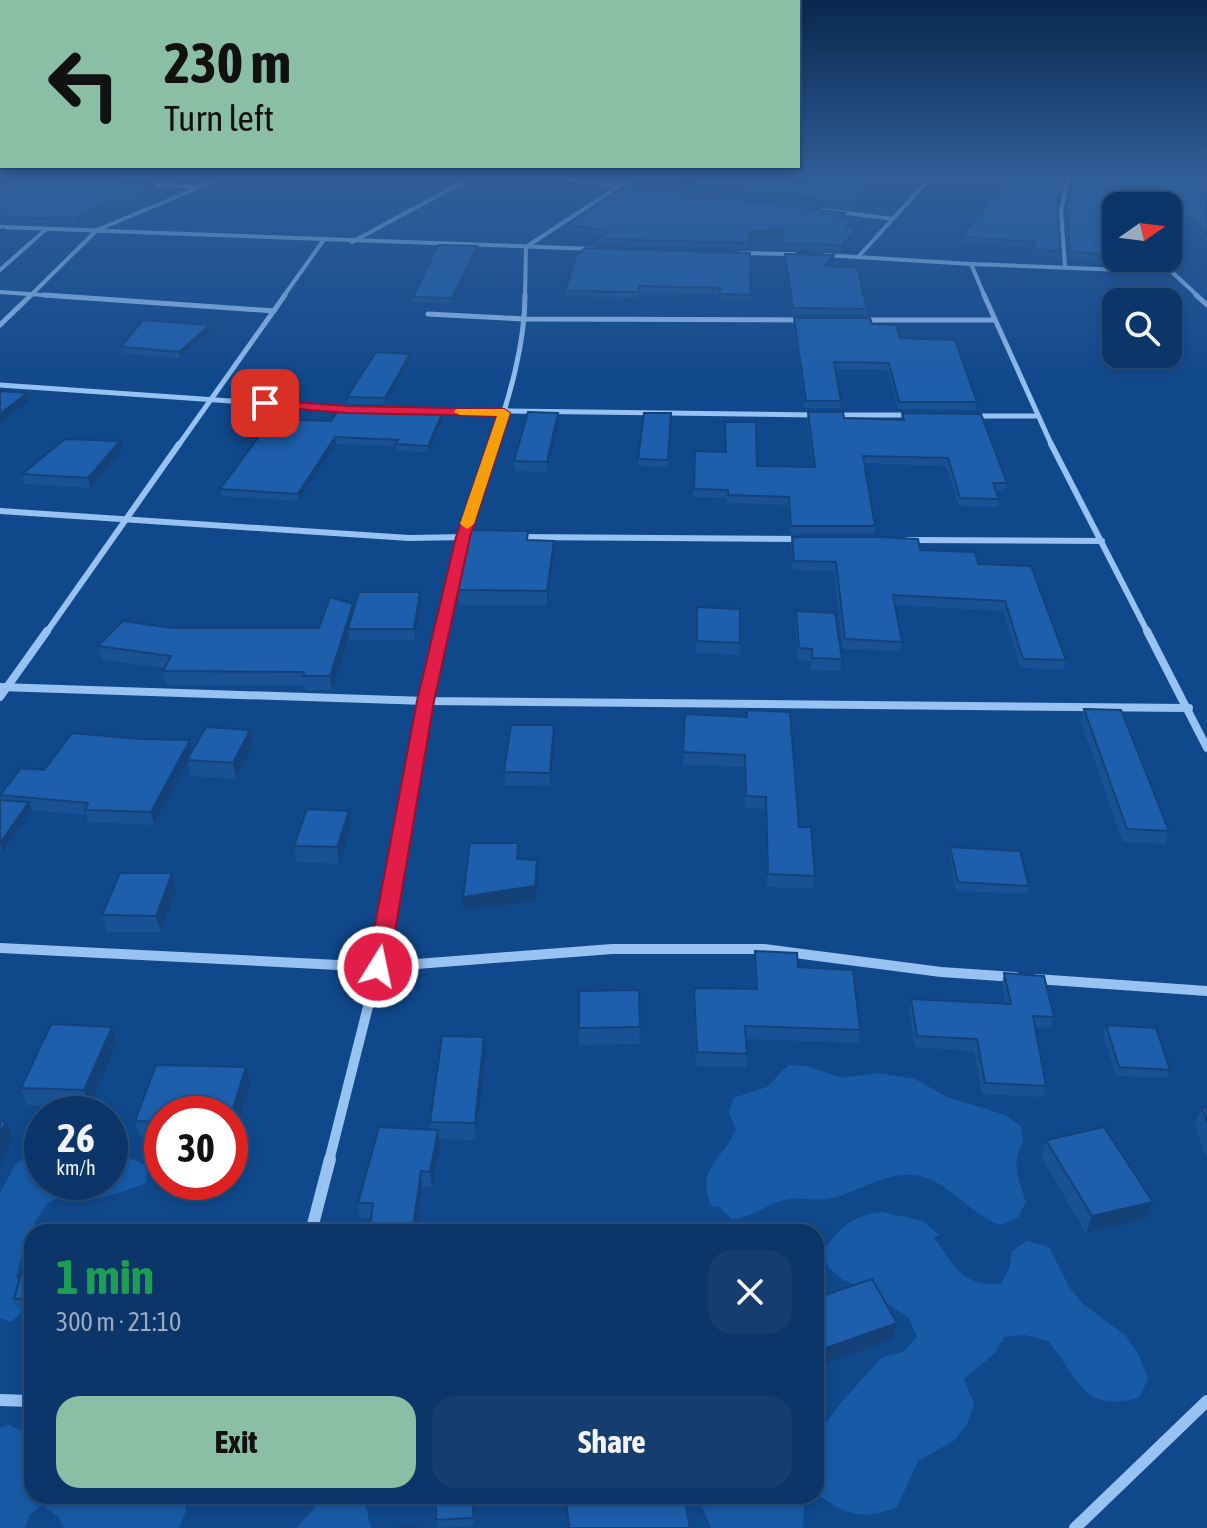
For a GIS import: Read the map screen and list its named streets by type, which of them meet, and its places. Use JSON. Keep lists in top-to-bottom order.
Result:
{
  "north": "right",
  "page": {
    "turn": ["230 m", "Turn left"],
    "speed": "26 km/h",
    "limit": "30",
    "heading": ["1 min", "300 m · 21:10"],
    "buttons": ["Exit", "Share"]
  }
}
